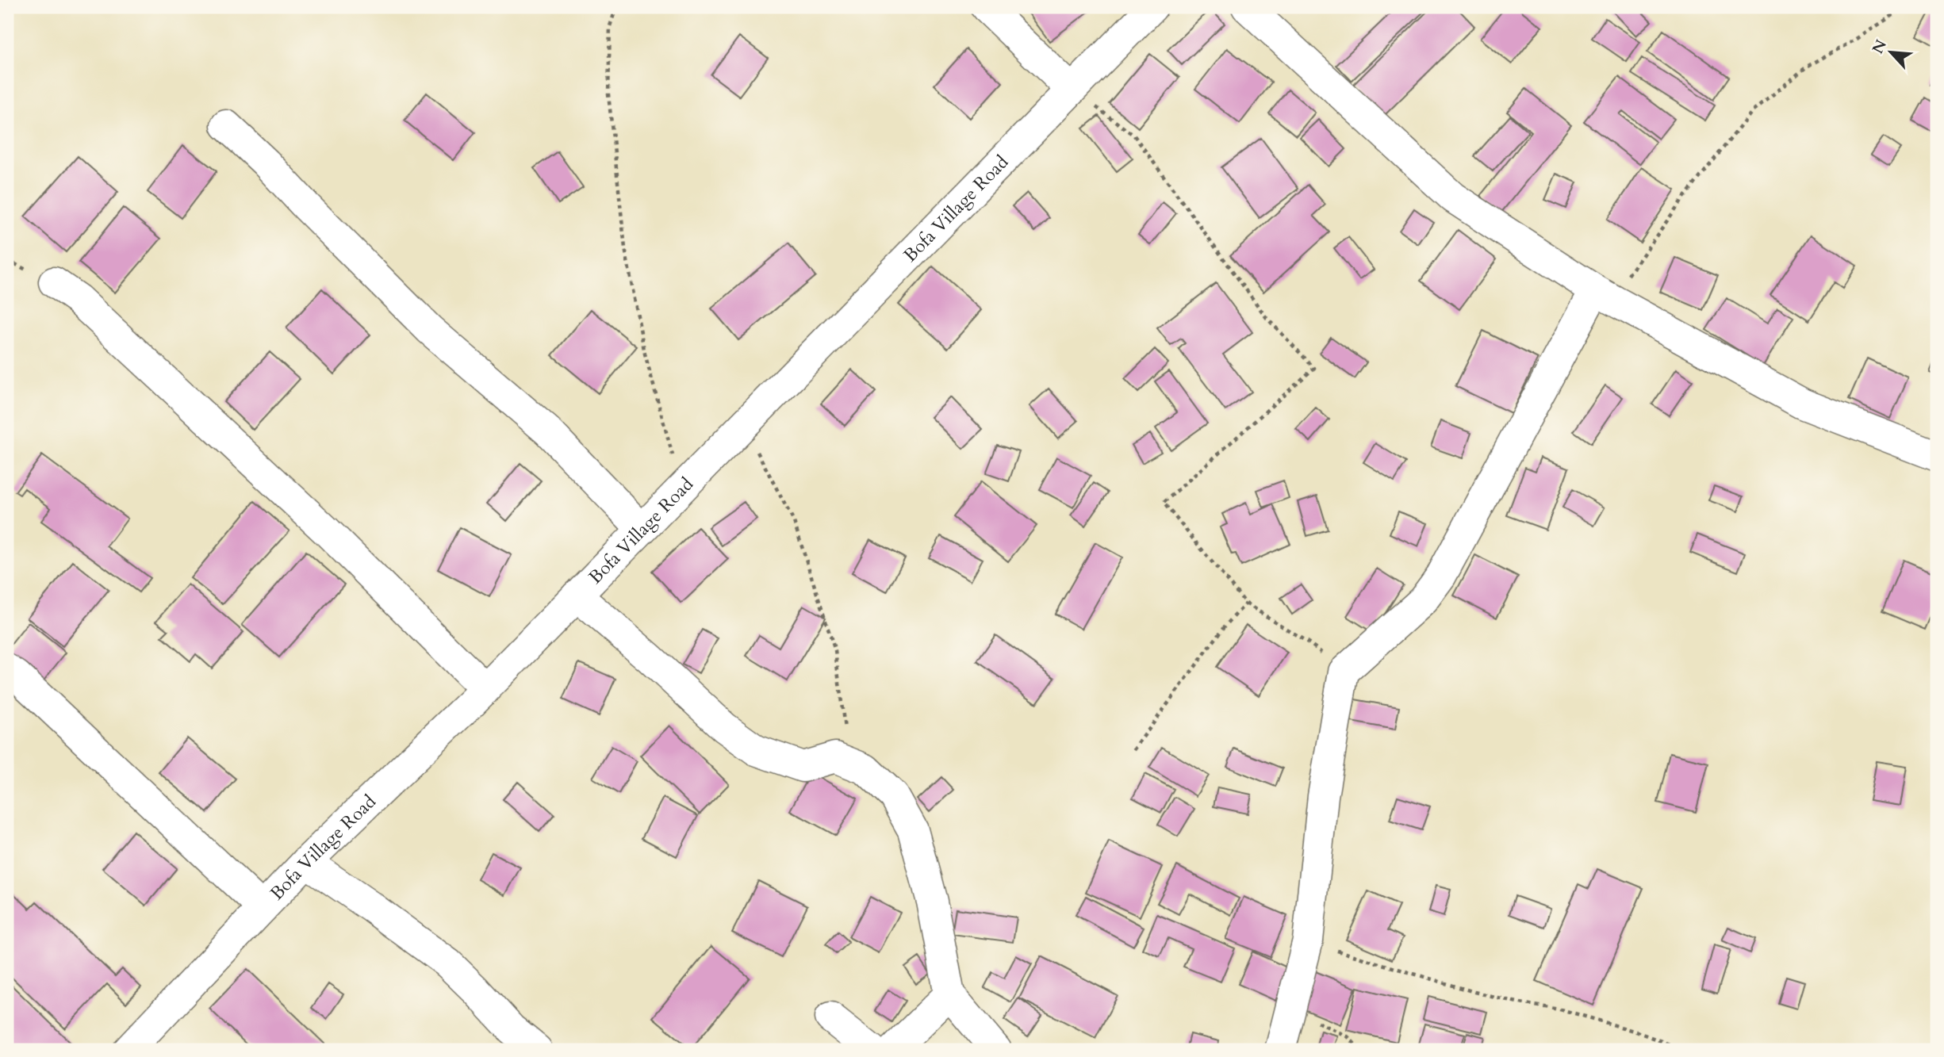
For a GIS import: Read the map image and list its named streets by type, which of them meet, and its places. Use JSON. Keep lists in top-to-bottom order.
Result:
{
  "streets": {
    "street": ["Bofa Village Road"]
  },
  "north": "top left"
}
